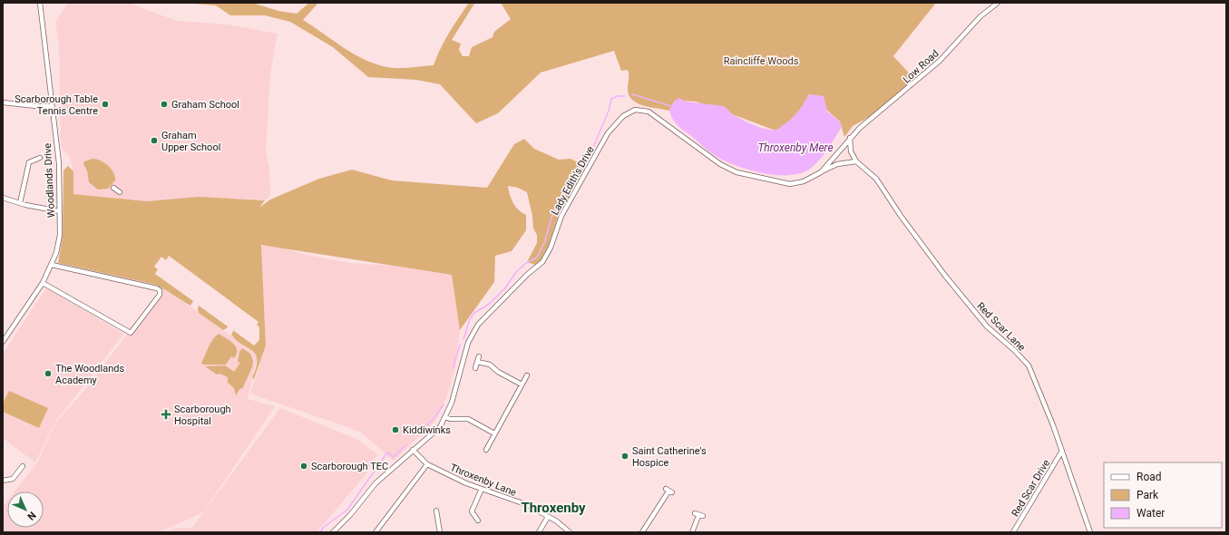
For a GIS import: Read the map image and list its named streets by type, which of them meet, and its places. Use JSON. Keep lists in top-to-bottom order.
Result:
{
  "streets": {
    "street": [
      "Low Road",
      "Woodlands Drive",
      "Lady Edith's Drive",
      "Red Scar Lane",
      "Throxenby Lane",
      "Red Scar Drive"
    ]
  },
  "crossings": [
    ["Low Road", "Lady Edith's Drive"],
    ["Low Road", "Red Scar Lane"],
    ["Lady Edith's Drive", "Red Scar Lane"],
    ["Lady Edith's Drive", "Throxenby Lane"],
    ["Red Scar Lane", "Red Scar Drive"]
  ],
  "districts": ["Throxenby"],
  "water": ["Throxenby Mere"],
  "parks": ["Raincliffe Woods"],
  "places": {
    "other": [
      "Scarborough Table Tennis Centre",
      "Graham School",
      "Graham Upper School",
      "The Woodlands Academy",
      "Kiddiwinks",
      "Saint Catherine's Hospice",
      "Scarborough TEC"
    ],
    "health": ["Scarborough Hospital"]
  },
  "legend": ["Road", "Park", "Water"],
  "north": "bottom right"
}
